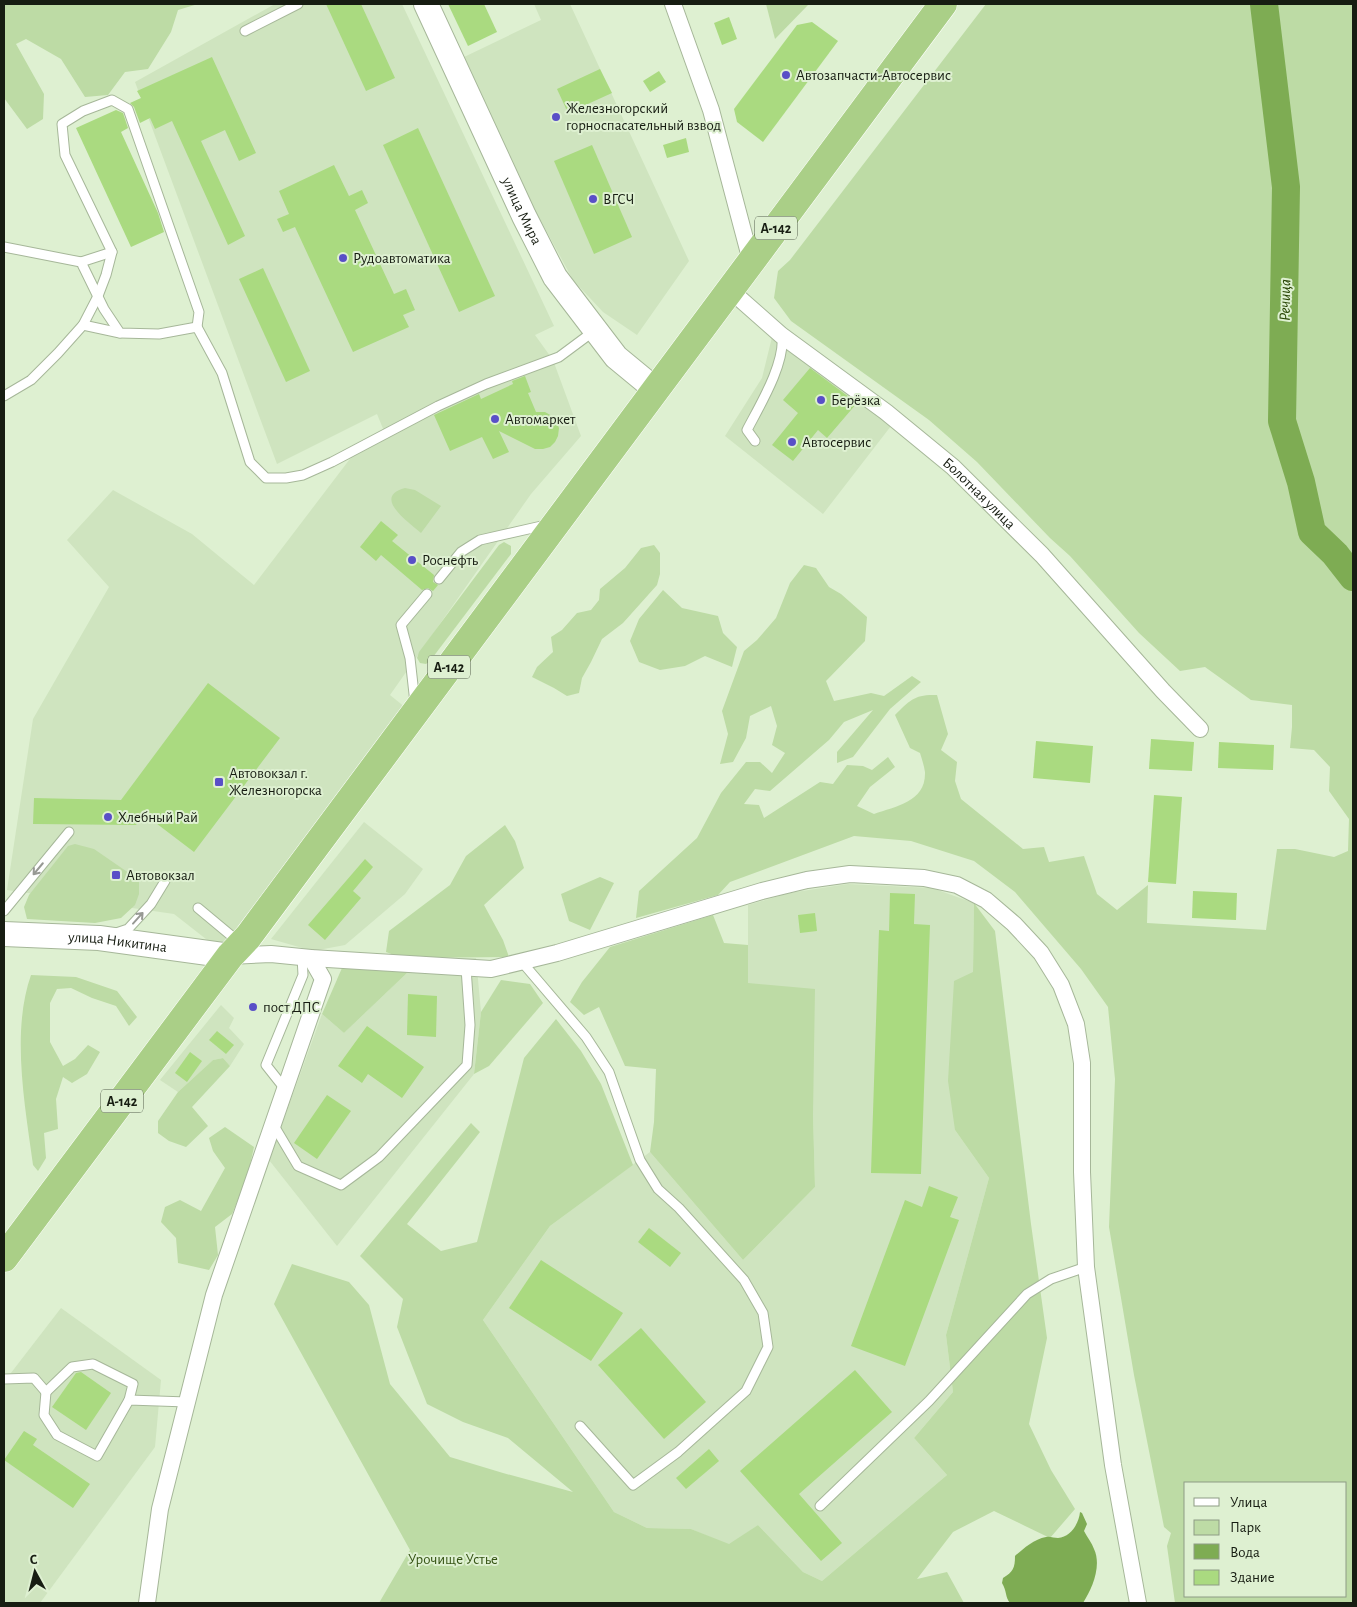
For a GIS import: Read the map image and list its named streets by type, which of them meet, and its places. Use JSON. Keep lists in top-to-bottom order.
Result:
{
  "streets": {
    "highway": ["А-142"],
    "main road": ["улица Мира", "улица Никитина"],
    "street": ["Болотная улица"]
  },
  "crossings": [
    ["улица Мира", "А-142"],
    ["А-142", "Болотная улица"],
    ["А-142", "улица Никитина"]
  ],
  "water": ["Речица"],
  "parks": ["Урочище Устье"],
  "places": {
    "other": [
      "Автозапчасти-Автосервис",
      "Железногорский горноспасательный взвод",
      "ВГСЧ",
      "Рудоавтоматика",
      "Берёзка",
      "Автомаркет",
      "Автосервис",
      "Роснефть",
      "Хлебный Рай",
      "пост ДПС"
    ],
    "transit": ["Автовокзал г. Железногорска", "Автовокзал"]
  },
  "legend": [
    "Улица",
    "Парк",
    "Вода",
    "Здание"
  ],
  "north": "top"
}
